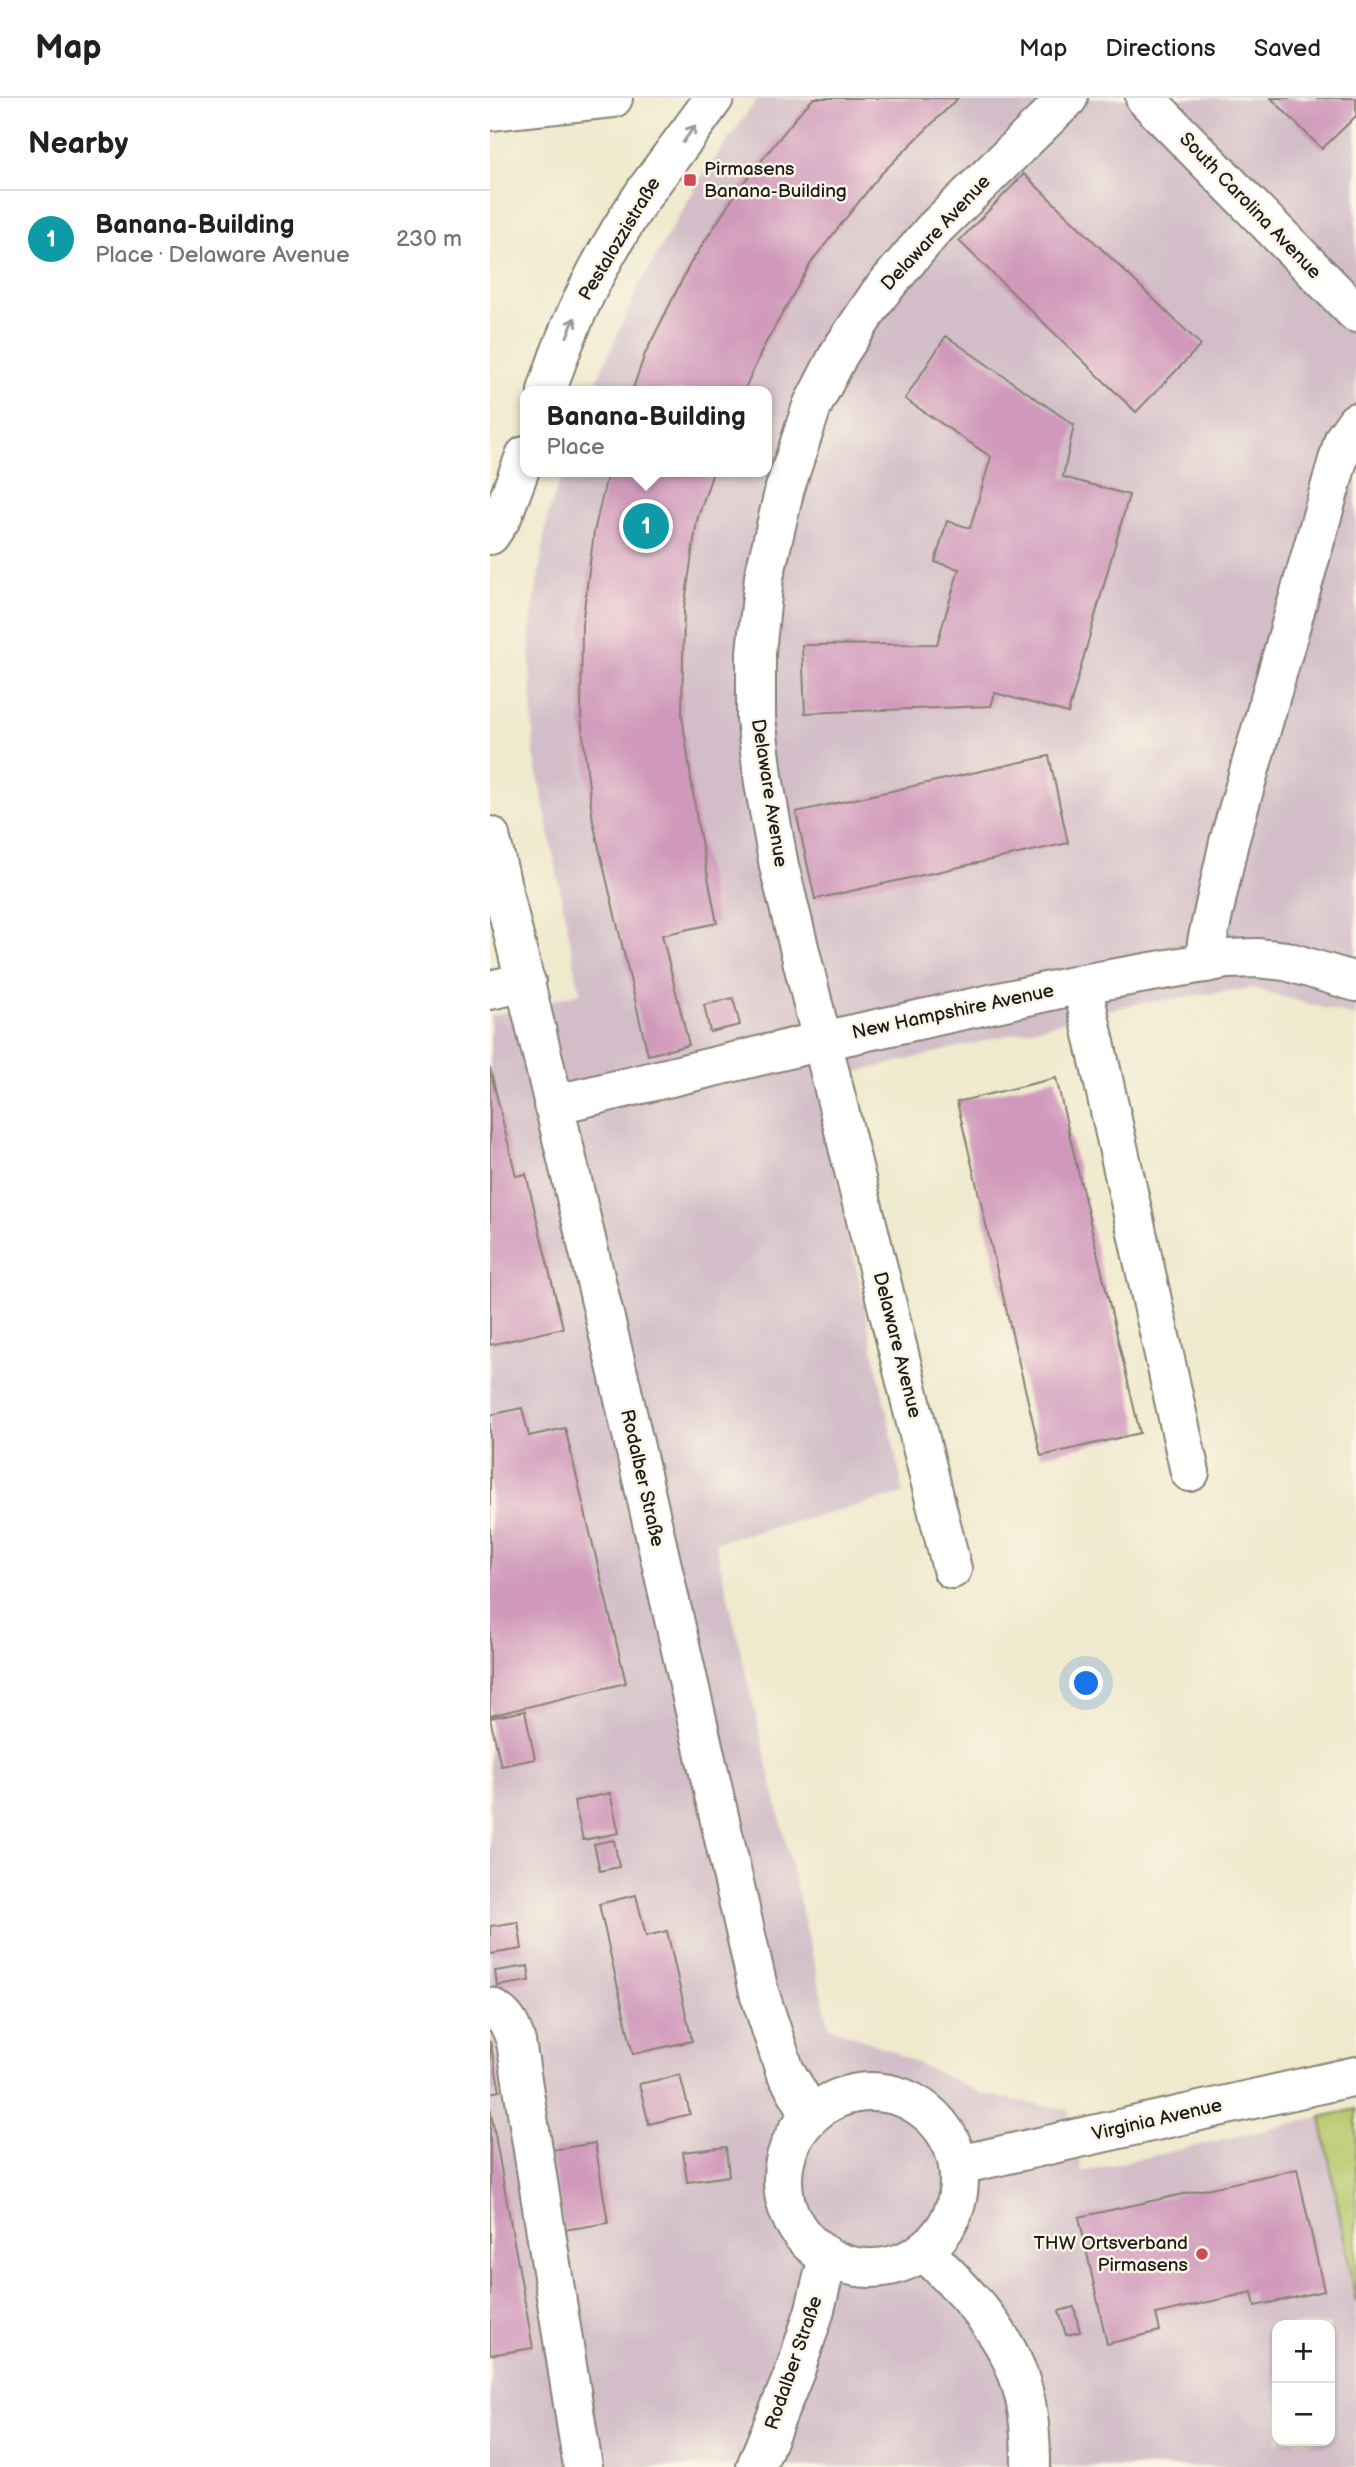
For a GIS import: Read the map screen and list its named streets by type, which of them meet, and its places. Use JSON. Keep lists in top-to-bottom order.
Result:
{
  "streets": {
    "street": [
      "South Carolina Avenue",
      "Delaware Avenue",
      "Pestalozzistraße",
      "New Hampshire Avenue",
      "Rodalber Straße",
      "Virginia Avenue"
    ]
  },
  "crossings": [
    ["Delaware Avenue", "New Hampshire Avenue"],
    ["New Hampshire Avenue", "Rodalber Straße"],
    ["Rodalber Straße", "Virginia Avenue"]
  ],
  "one_way": ["Pestalozzistraße"],
  "places": {
    "transit": ["Pirmasens Banana-Building"],
    "other": ["THW Ortsverband Pirmasens"]
  },
  "page": {
    "header": "Map",
    "nav": ["Map", "Directions", "Saved"],
    "heading": "Nearby",
    "list": [
      {
        "mark": "1",
        "name": "Banana-Building",
        "note": "Place · Delaware Avenue",
        "value": "230 m"
      }
    ],
    "popup": ["Banana-Building", "Place"],
    "pins": "1",
    "map_buttons": ["+", "−"]
  }
}
